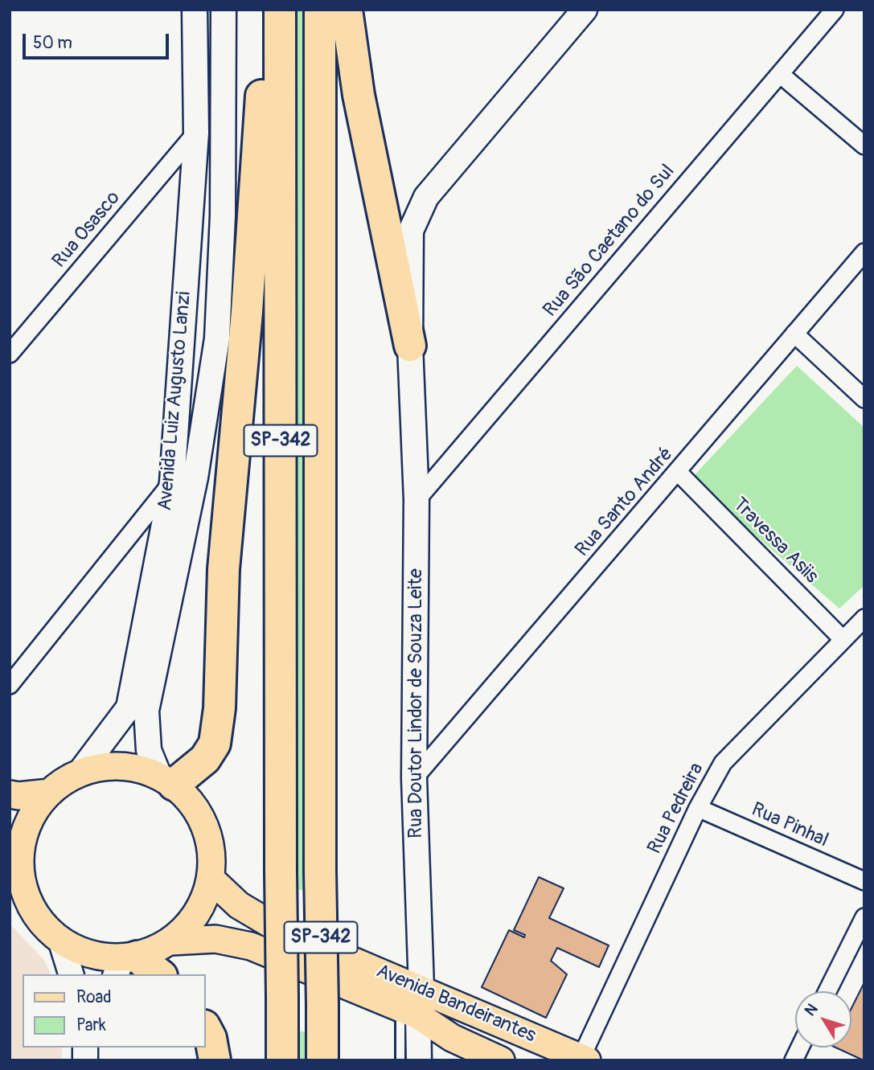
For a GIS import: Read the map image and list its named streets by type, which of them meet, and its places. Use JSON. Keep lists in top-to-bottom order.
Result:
{
  "streets": {
    "highway": ["SP-342"],
    "main road": ["Avenida Bandeirantes"],
    "street": [
      "Rua Osasco",
      "Rua São Caetano do Sul",
      "Avenida Luiz Augusto Lanzi",
      "Rua Santo André",
      "Travessa Asiis",
      "Rua Doutor Lindor de Souza Leite",
      "Rua Pedreira",
      "Rua Pinhal"
    ]
  },
  "crossings": [
    ["Rua Osasco", "Avenida Luiz Augusto Lanzi"],
    ["Rua São Caetano do Sul", "Rua Doutor Lindor de Souza Leite"],
    ["Avenida Luiz Augusto Lanzi", "Avenida Bandeirantes"],
    ["Rua Santo André", "Travessa Asiis"],
    ["Rua Santo André", "Rua Doutor Lindor de Souza Leite"],
    ["Travessa Asiis", "Rua Pedreira"],
    ["Rua Doutor Lindor de Souza Leite", "Avenida Bandeirantes"],
    ["Rua Pedreira", "Rua Pinhal"],
    ["Rua Pedreira", "Avenida Bandeirantes"]
  ],
  "legend": ["Road", "Park"],
  "scale_bar": "50 m",
  "north": "top left"
}
